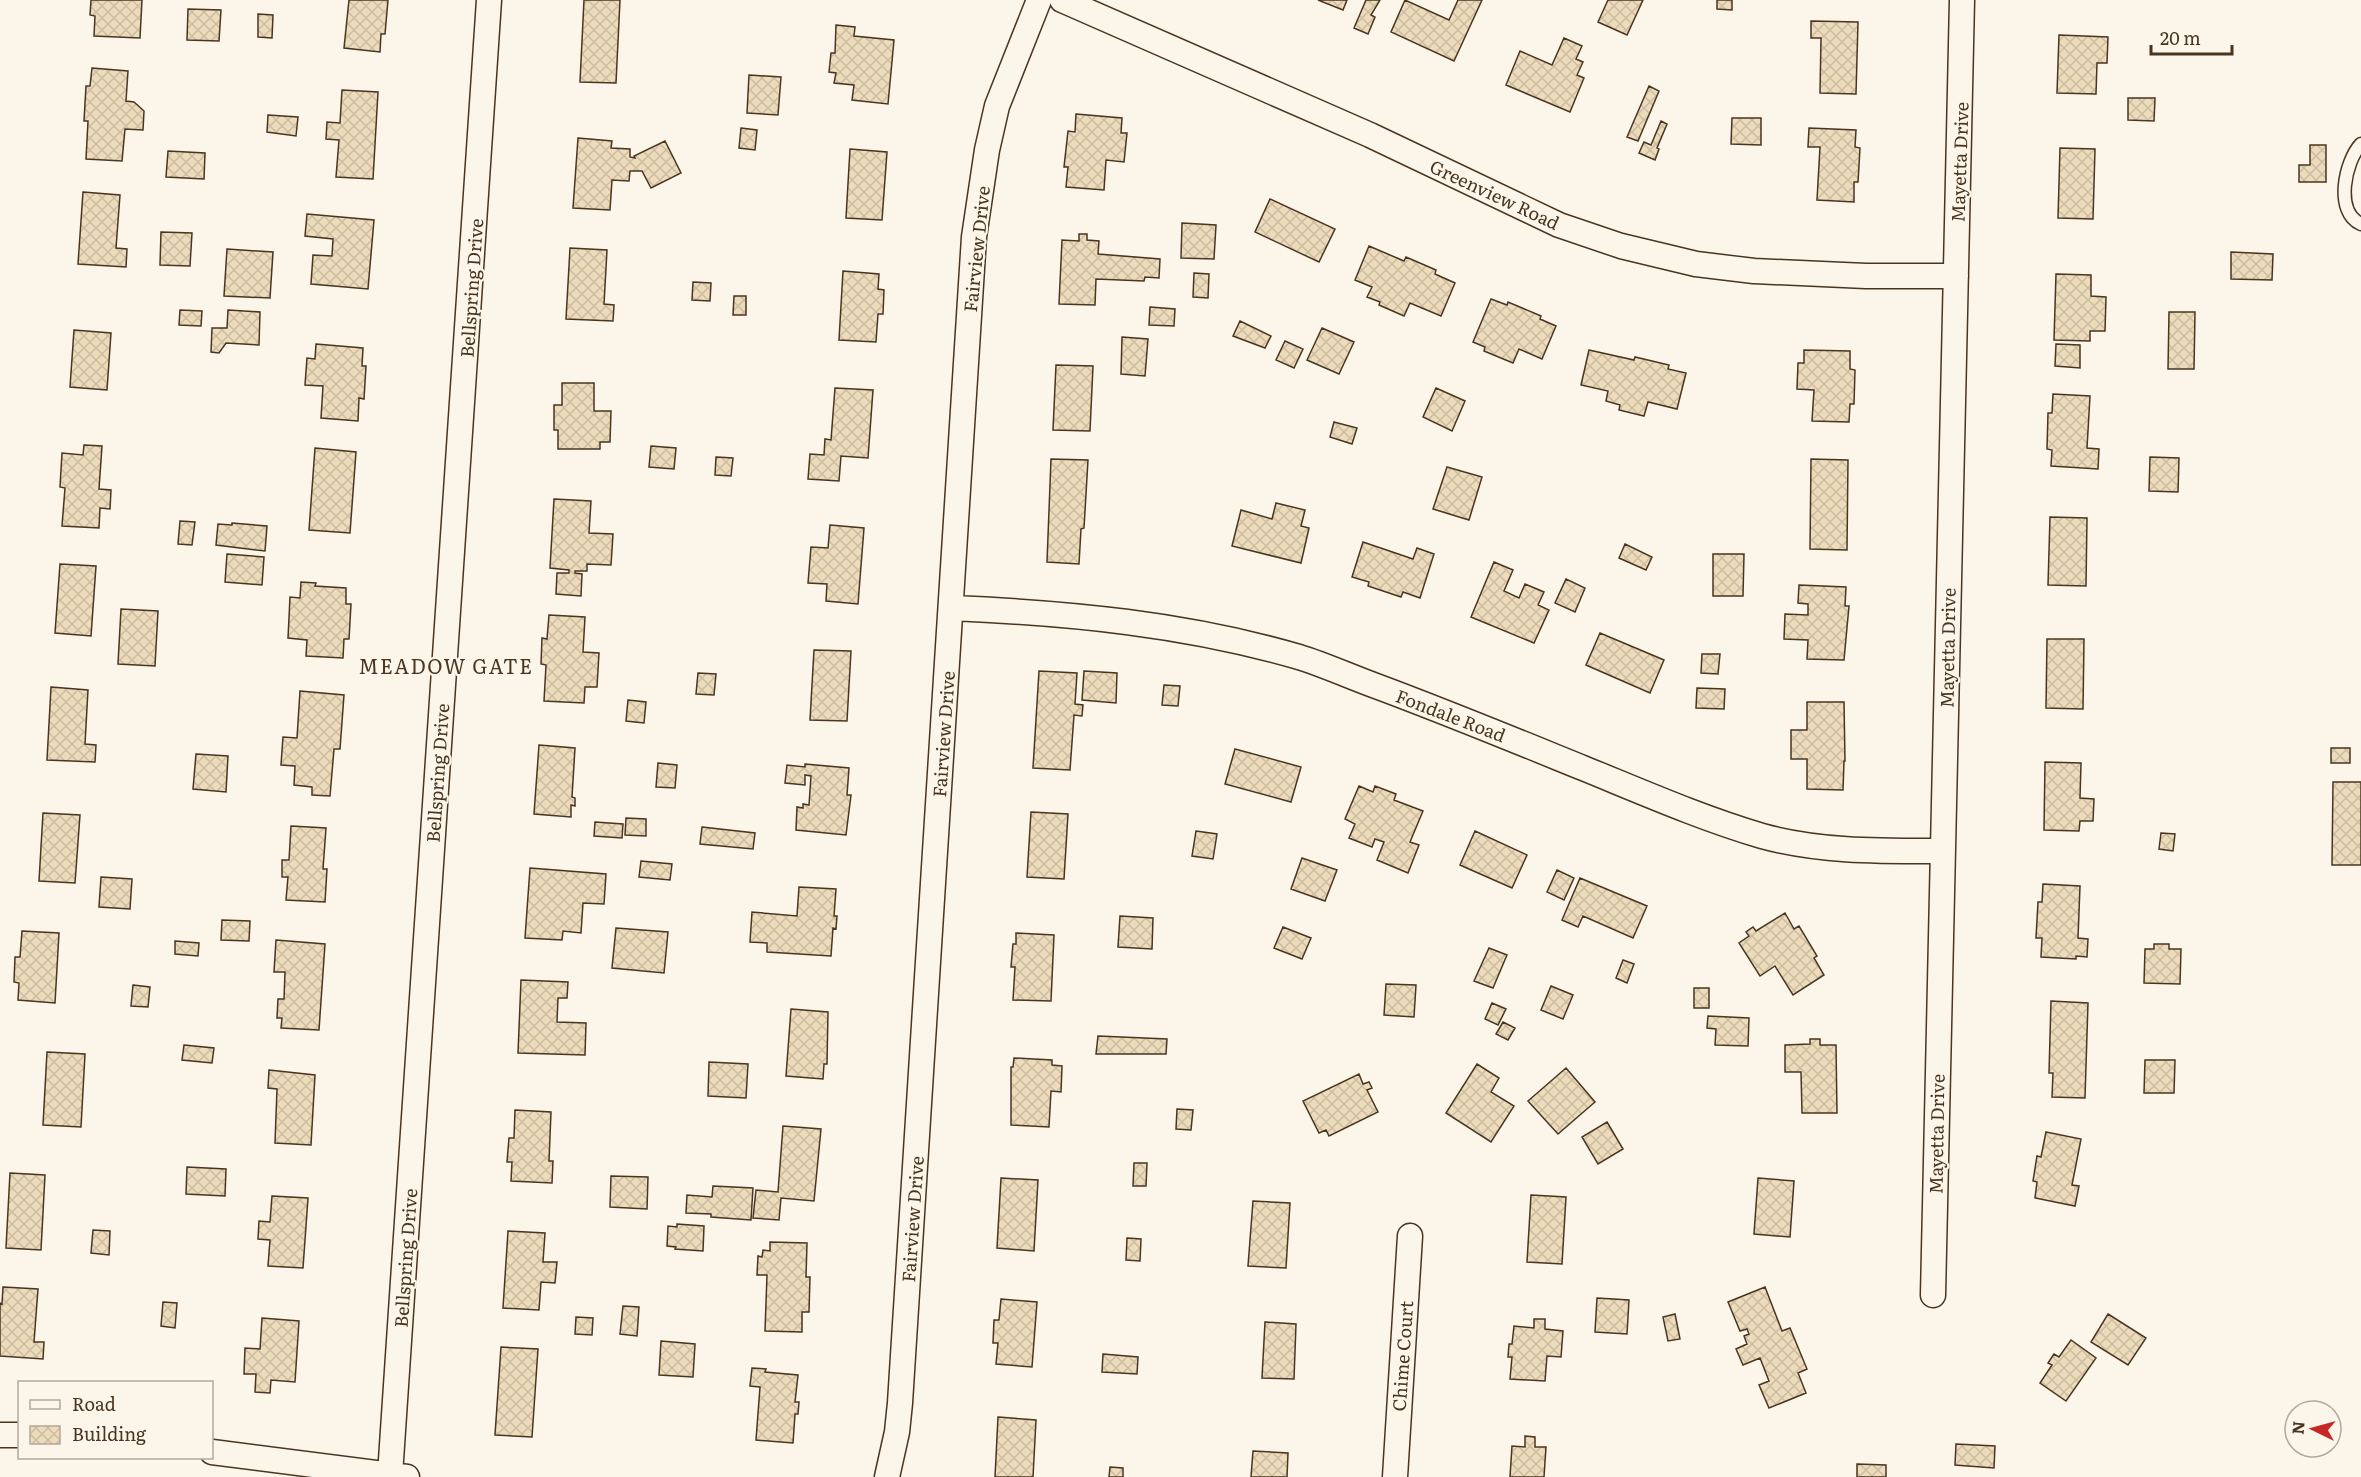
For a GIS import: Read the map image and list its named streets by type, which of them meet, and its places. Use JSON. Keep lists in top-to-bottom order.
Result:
{
  "streets": {
    "street": [
      "Mayetta Drive",
      "Greenview Road",
      "Fairview Drive",
      "Bellspring Drive",
      "Fondale Road",
      "Chime Court"
    ]
  },
  "crossings": [
    ["Mayetta Drive", "Greenview Road"],
    ["Mayetta Drive", "Fondale Road"],
    ["Fairview Drive", "Fondale Road"]
  ],
  "districts": ["MEADOW GATE"],
  "legend": ["Road", "Building"],
  "scale_bar": "20 m",
  "north": "left"
}
